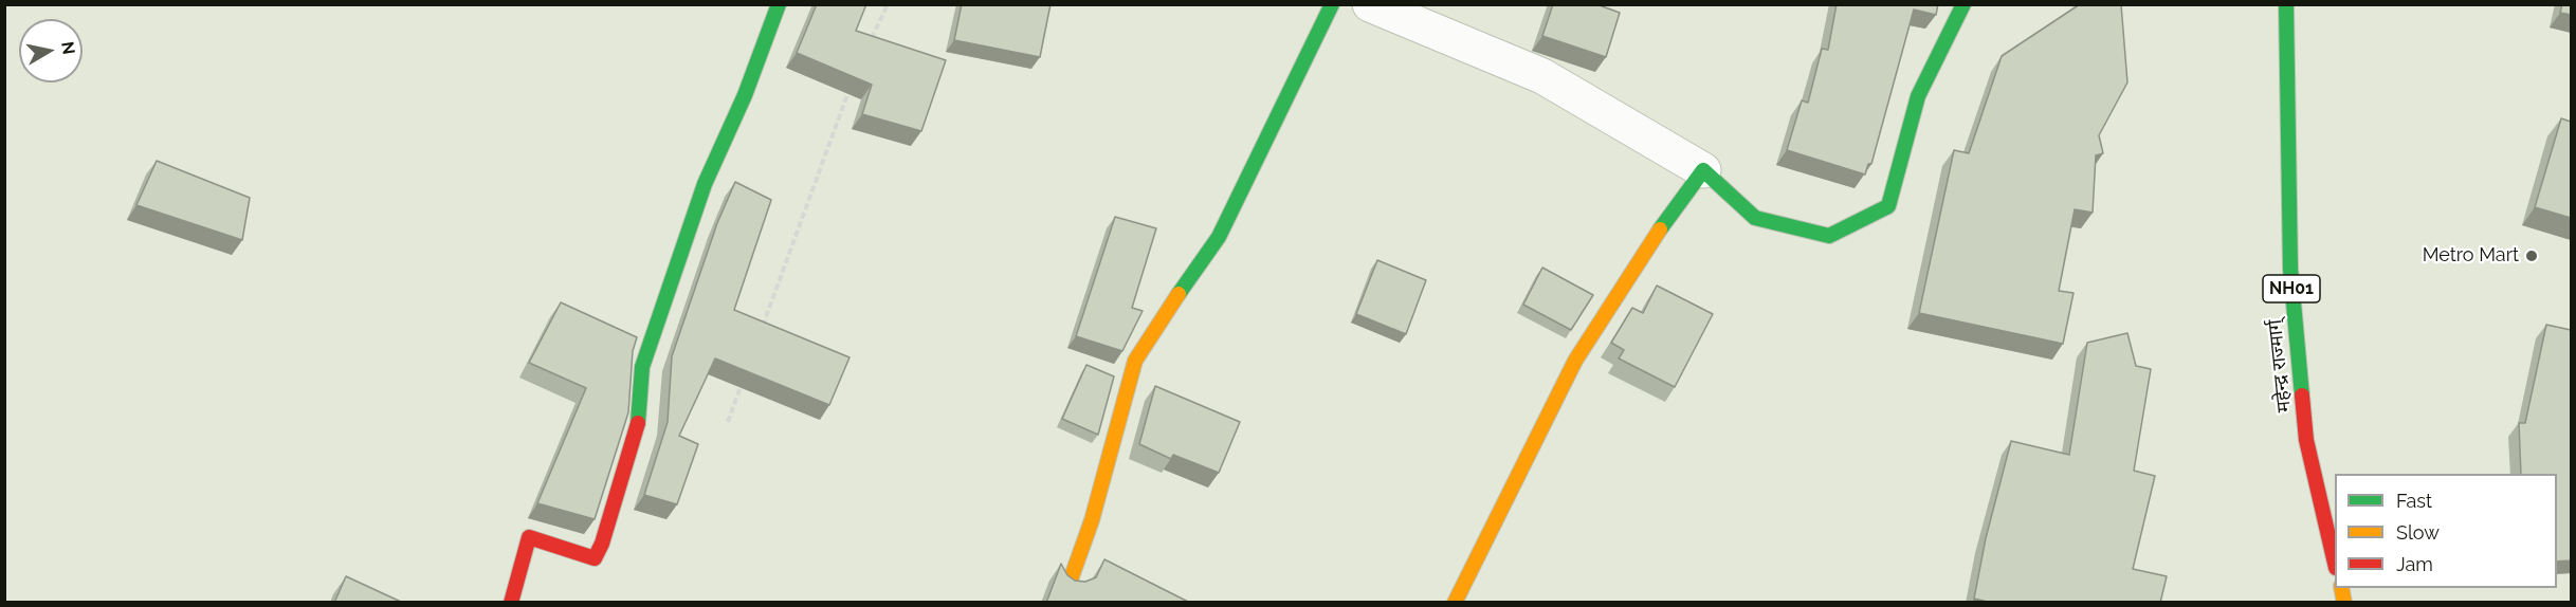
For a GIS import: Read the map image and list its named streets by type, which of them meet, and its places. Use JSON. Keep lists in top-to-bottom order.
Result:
{
  "streets": {
    "main road": ["NH01", "महेन्द्र राज्मार्ग्"]
  },
  "places": ["Metro Mart"],
  "legend": ["Fast", "Slow", "Jam"],
  "north": "right"
}
